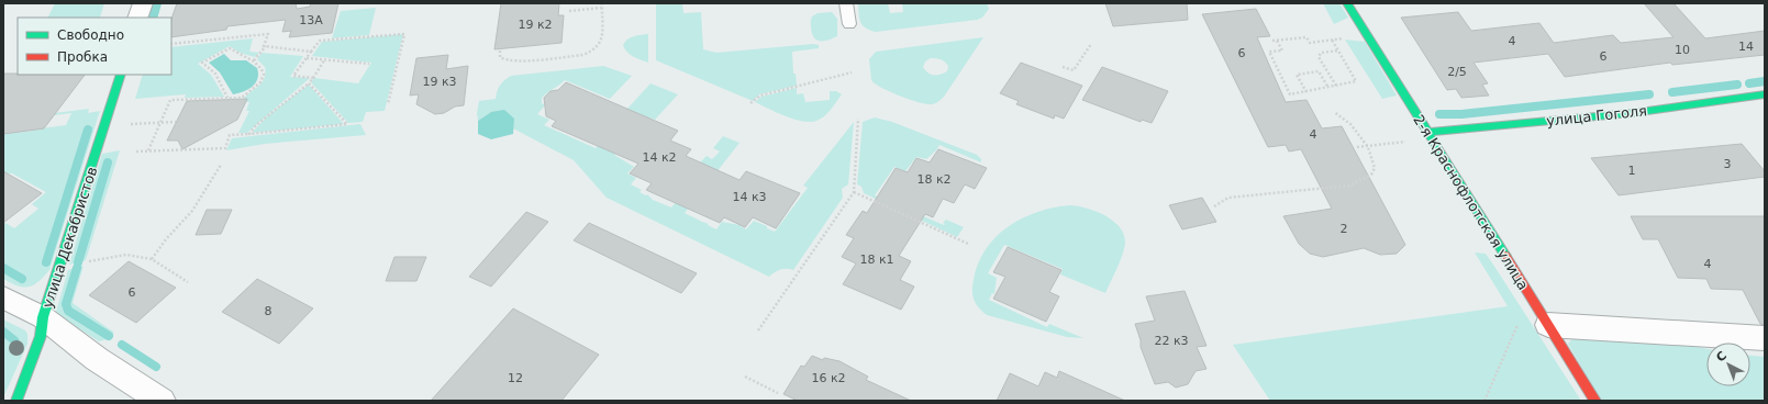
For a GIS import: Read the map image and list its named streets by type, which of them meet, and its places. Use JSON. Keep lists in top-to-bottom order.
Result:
{
  "streets": {
    "street": ["улица Гоголя", "2-я Краснофлотская улица", "улица Декабристов"]
  },
  "crossings": [
    ["улица Гоголя", "2-я Краснофлотская улица"]
  ],
  "house_numbers": [
    "13А",
    "19 к2",
    "4",
    "14",
    "10",
    "6",
    "6",
    "2/5",
    "19 к3",
    "4",
    "14 к2",
    "3",
    "1",
    "18 к2",
    "14 к3",
    "2",
    "18 к1",
    "4",
    "6",
    "8",
    "22 к3",
    "12",
    "16 к2"
  ],
  "legend": ["Свободно", "Пробка"],
  "north": "top left"
}
